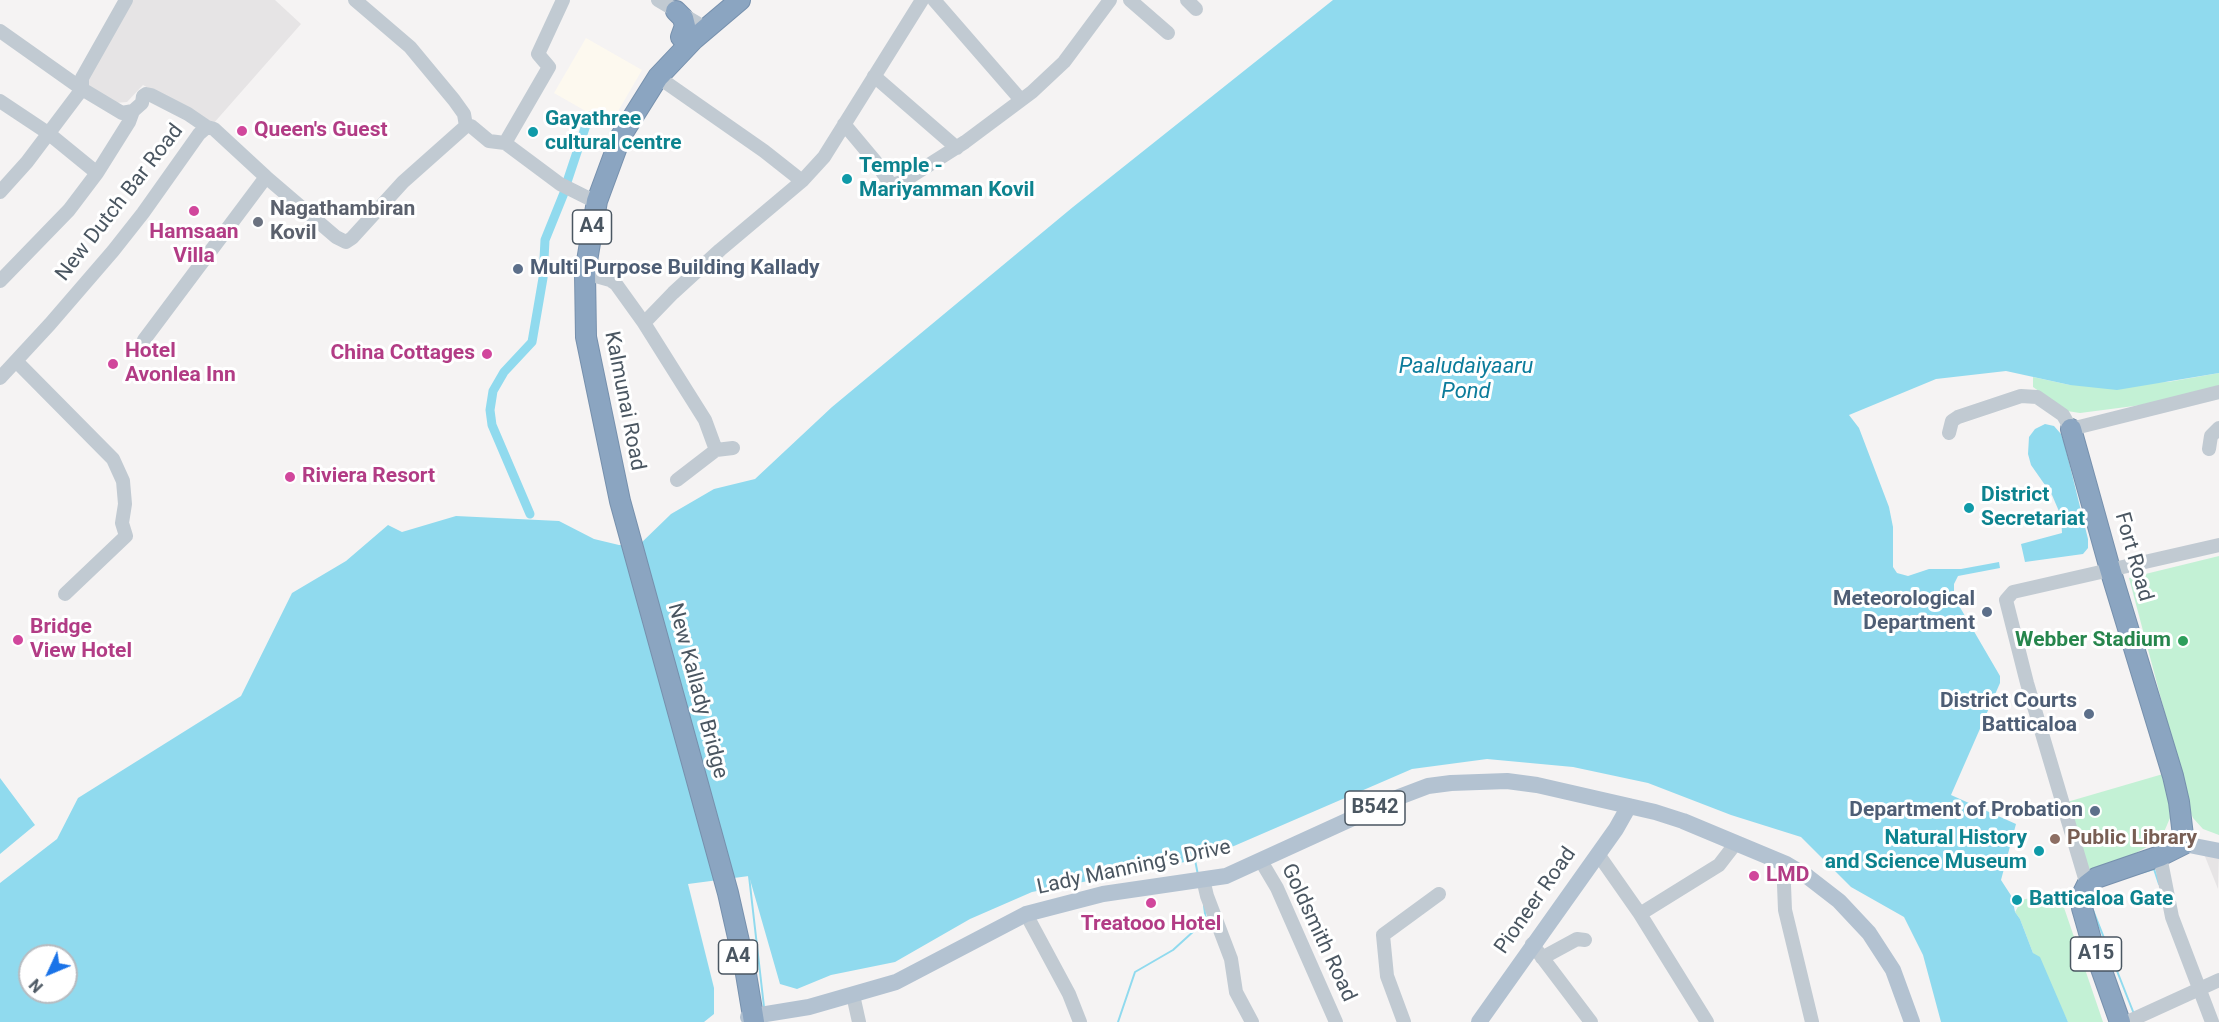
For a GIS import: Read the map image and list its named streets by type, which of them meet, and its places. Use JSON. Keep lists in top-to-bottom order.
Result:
{
  "streets": {
    "highway": [
      "A4",
      "Kalmunai Road",
      "Fort Road",
      "New Kallady Bridge",
      "A15"
    ],
    "main road": ["B542", "Lady Manning’s Drive", "Pioneer Road"],
    "street": ["New Dutch Bar Road", "Goldsmith Road"]
  },
  "crossings": [
    ["Kalmunai Road", "New Kallady Bridge"],
    ["New Kallady Bridge", "Lady Manning’s Drive"],
    ["Lady Manning’s Drive", "Pioneer Road"],
    ["Lady Manning’s Drive", "Goldsmith Road"]
  ],
  "water": ["Paaludaiyaaru Pond"],
  "places": [
    "Queen's Guest",
    "Gayathree cultural centre",
    "Temple - Mariyamman Kovil",
    "Hamsaan Villa",
    "Nagathambiran Kovil",
    "Multi Purpose Building Kallady",
    "China Cottages",
    "Hotel Avonlea Inn",
    "Riviera Resort",
    "District Secretariat",
    "Meteorological Department",
    "Bridge View Hotel",
    "Webber Stadium",
    "District Courts Batticaloa",
    "Department of Probation",
    "Public Library",
    "Natural History and Science Museum",
    "LMD",
    "Batticaloa Gate",
    "Treatooo Hotel"
  ],
  "north": "bottom left"
}
